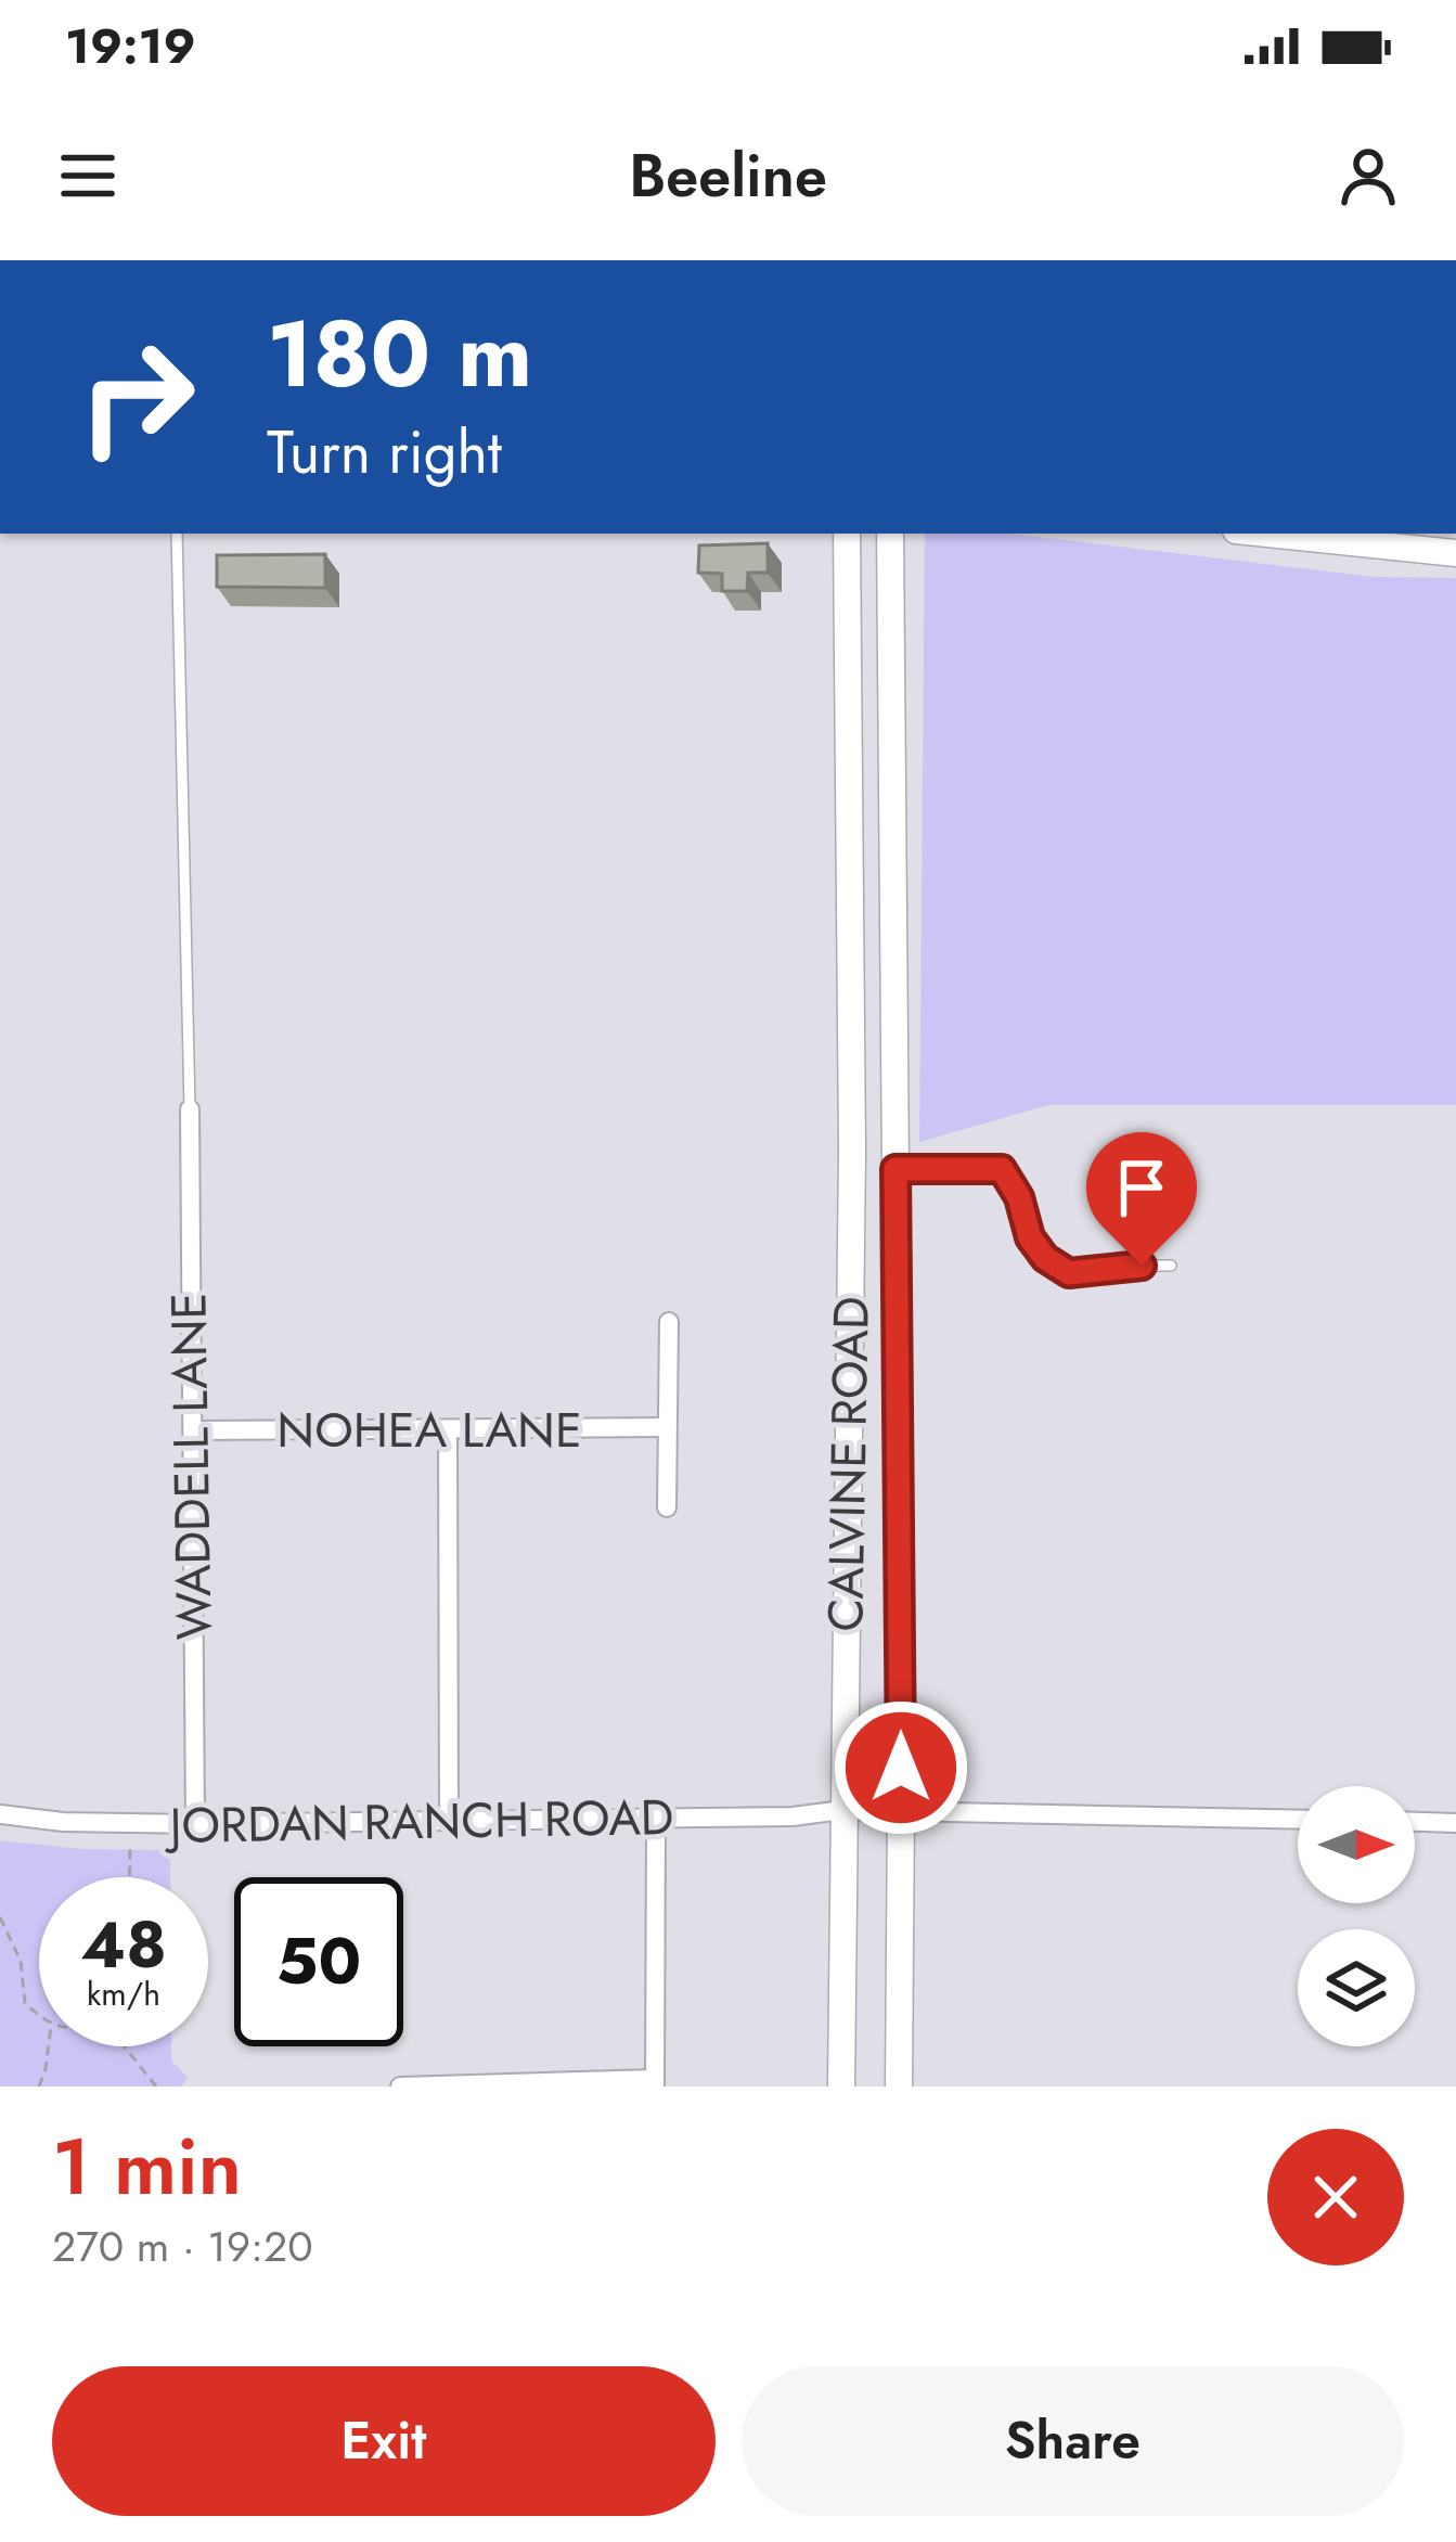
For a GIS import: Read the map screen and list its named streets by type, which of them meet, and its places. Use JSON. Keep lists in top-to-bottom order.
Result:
{
  "streets": {
    "main road": ["CALVINE ROAD"],
    "street": ["NOHEA LANE", "WADDELL LANE", "JORDAN RANCH ROAD"]
  },
  "crossings": [
    ["NOHEA LANE", "WADDELL LANE"],
    ["CALVINE ROAD", "JORDAN RANCH ROAD"],
    ["WADDELL LANE", "JORDAN RANCH ROAD"]
  ],
  "north": "right",
  "page": {
    "status": "19:19",
    "header": "Beeline",
    "turn": ["180 m", "Turn right"],
    "speed": "48 km/h",
    "limit": "50",
    "heading": ["1 min", "270 m · 19:20"],
    "buttons": ["Exit", "Share"]
  }
}
